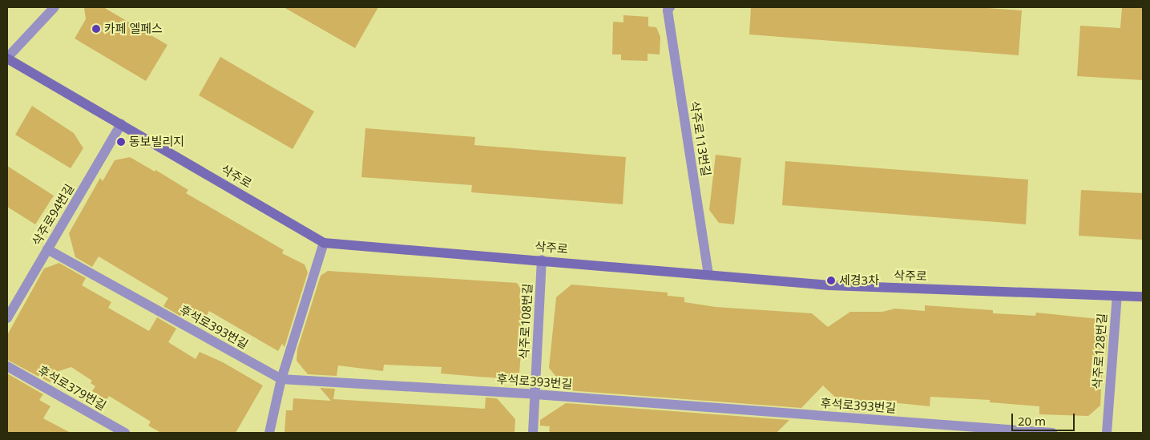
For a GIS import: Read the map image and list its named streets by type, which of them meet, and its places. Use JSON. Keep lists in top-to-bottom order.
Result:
{
  "streets": {
    "street": [
      "삭주로113번길",
      "삭주로",
      "삭주로94번길",
      "삭주로108번길",
      "후석로393번길",
      "삭주로128번길",
      "후석로379번길"
    ]
  },
  "crossings": [
    ["삭주로113번길", "삭주로"],
    ["삭주로", "삭주로94번길"],
    ["삭주로", "삭주로108번길"],
    ["삭주로", "삭주로128번길"],
    ["삭주로94번길", "후석로393번길"],
    ["삭주로108번길", "후석로393번길"]
  ],
  "places": ["카페 엘페스", "동보빌리지", "세경3차"],
  "scale_bar": "20 m"
}
